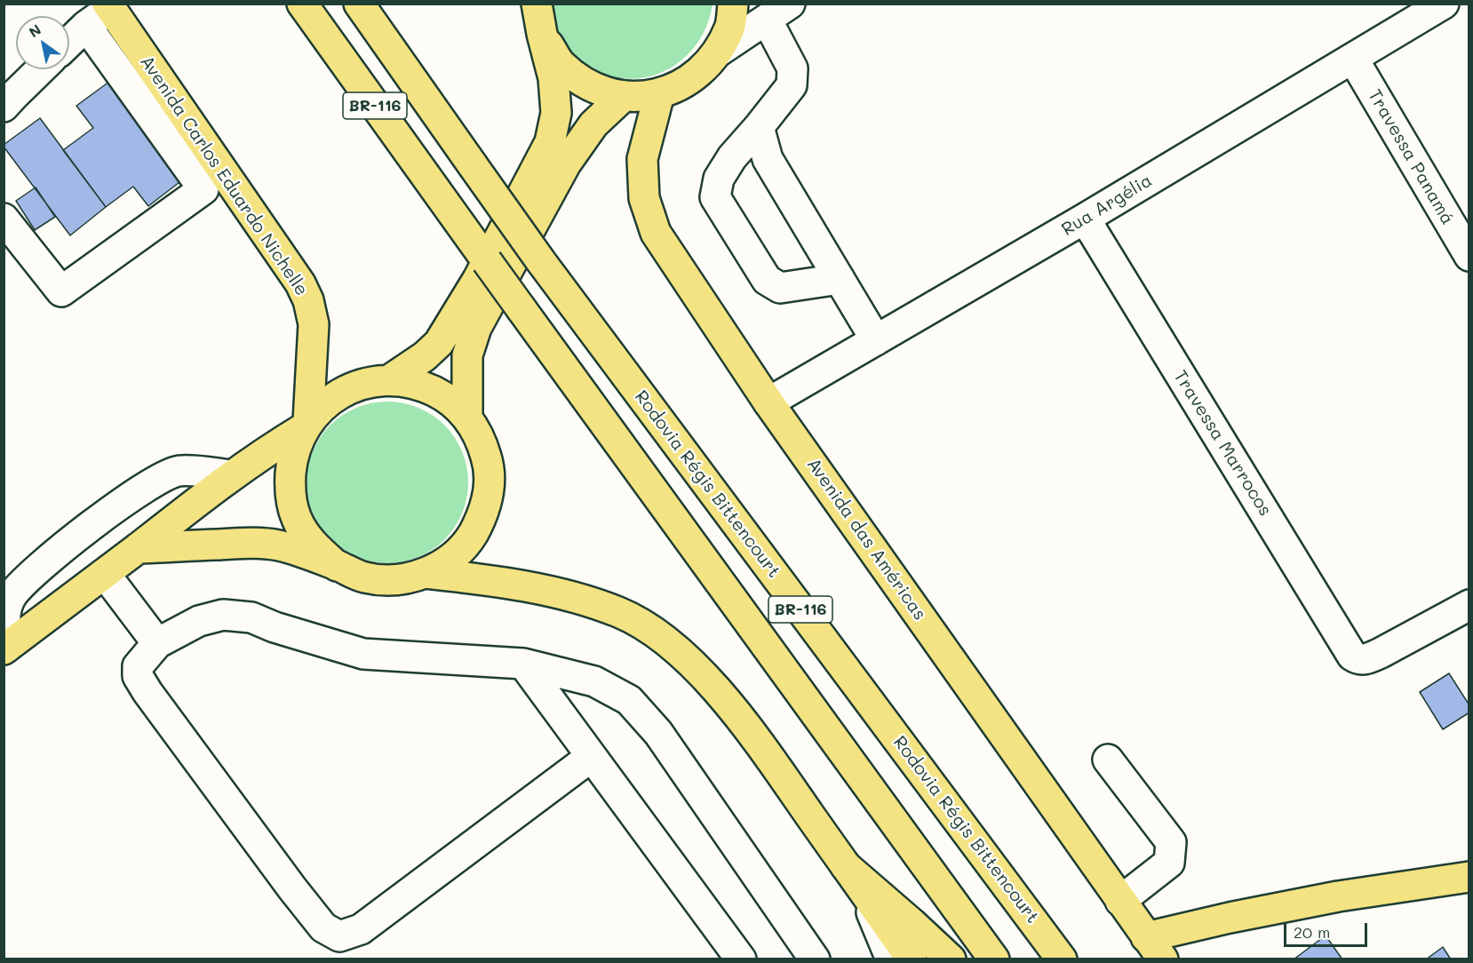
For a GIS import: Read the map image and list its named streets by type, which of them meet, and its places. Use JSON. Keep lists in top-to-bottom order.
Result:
{
  "streets": {
    "main road": [
      "BR-116",
      "Avenida Carlos Eduardo Nichelle",
      "Rodovia Régis Bittencourt",
      "Avenida das Américas"
    ],
    "street": ["Travessa Panamá", "Rua Argélia", "Travessa Marrocos"]
  },
  "crossings": [
    ["Travessa Panamá", "Rua Argélia"],
    ["Rua Argélia", "Travessa Marrocos"],
    ["Rua Argélia", "Avenida das Américas"]
  ],
  "scale_bar": "20 m",
  "north": "top left"
}
